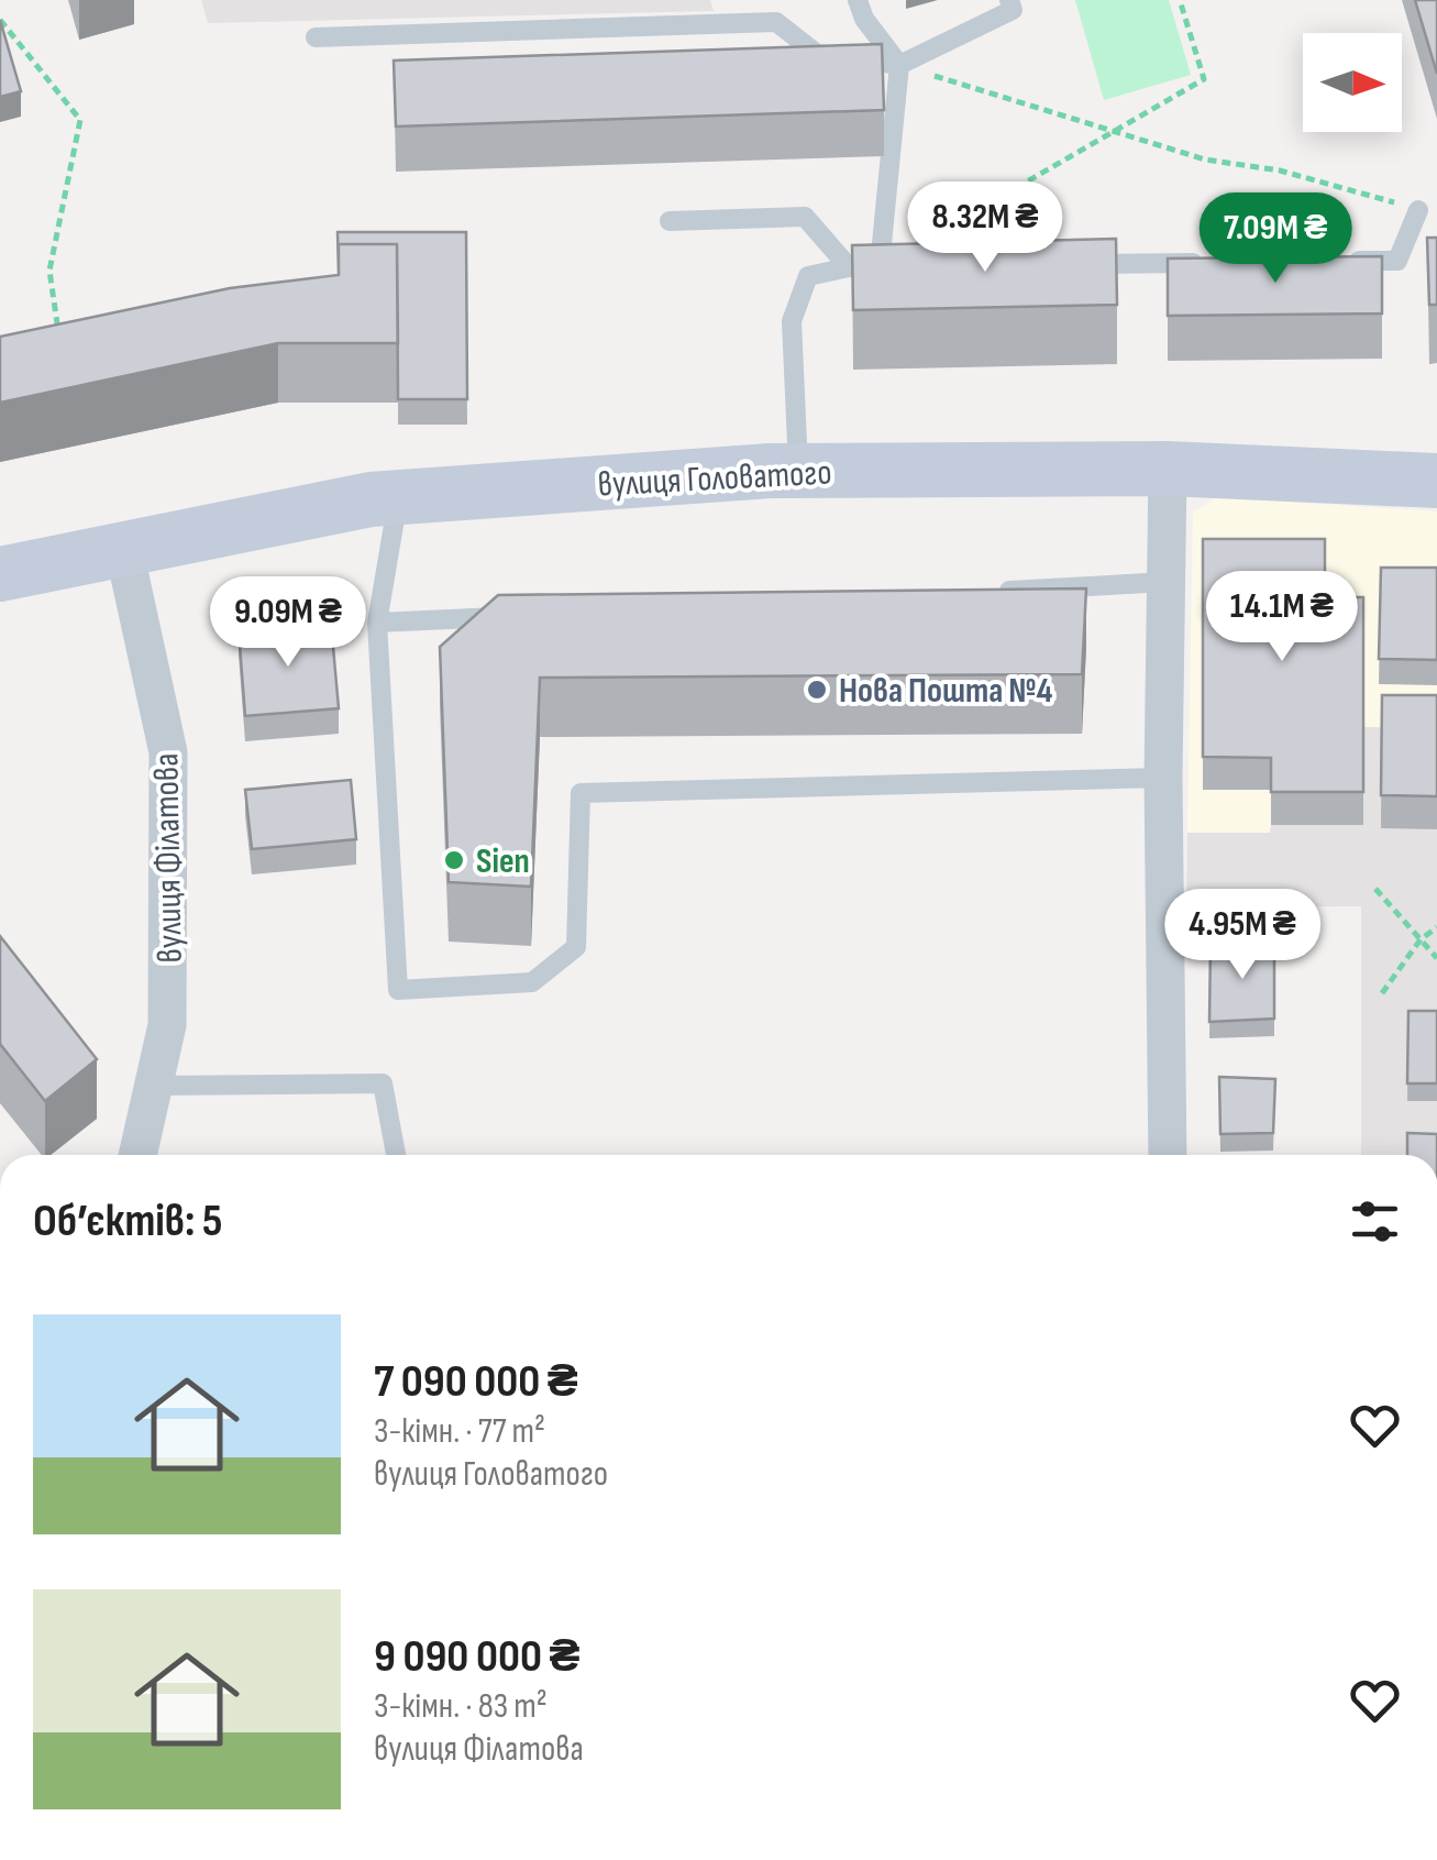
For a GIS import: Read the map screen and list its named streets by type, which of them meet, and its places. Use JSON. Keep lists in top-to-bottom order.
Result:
{
  "streets": {
    "main road": ["вулиця Головатого"],
    "street": ["вулиця Філатова"]
  },
  "crossings": [
    ["вулиця Головатого", "вулиця Філатова"]
  ],
  "places": ["Нова Пошта №4", "Sien"],
  "north": "right",
  "page": {
    "price": [
      "8.32M ₴",
      "7.09M ₴",
      "14.1M ₴",
      "9.09M ₴",
      "4.95M ₴"
    ],
    "heading": "Об’єктів: 5",
    "list": [
      {
        "name": "7 090 000 ₴",
        "note": "3-кімн. · 77 m² · вулиця Головатого"
      },
      {
        "name": "9 090 000 ₴",
        "note": "3-кімн. · 83 m² · вулиця Філатова"
      }
    ]
  }
}
